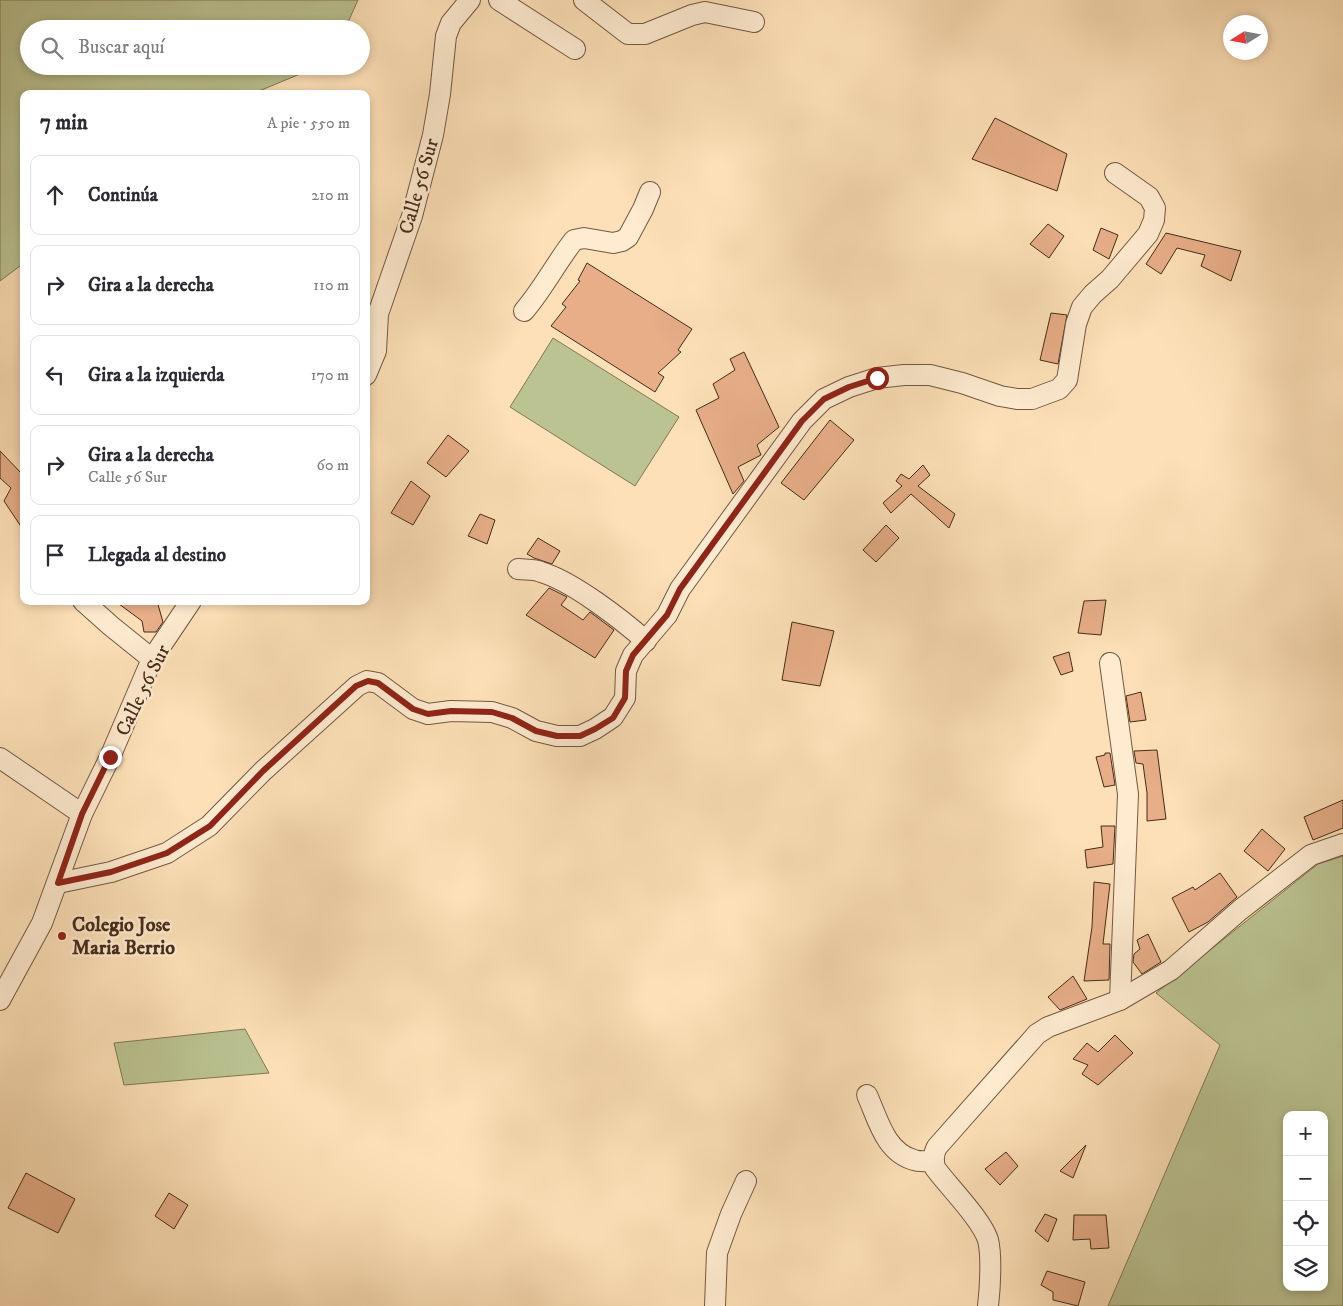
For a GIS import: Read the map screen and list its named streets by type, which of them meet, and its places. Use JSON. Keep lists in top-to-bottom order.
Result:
{
  "streets": {
    "street": ["Calle 56 Sur"]
  },
  "places": ["Colegio Jose Maria Berrio"],
  "north": "left",
  "page": {
    "search": "Buscar aquí",
    "heading": ["7 min", "A pie · 550 m"],
    "list": [
      ["Continúa", "210 m"],
      ["Gira a la derecha", "110 m"],
      ["Gira a la izquierda", "170 m"],
      ["Gira a la derecha", "Calle 56 Sur", "60 m"],
      "Llegada al destino"
    ],
    "map_buttons": ["+", "−"]
  }
}
